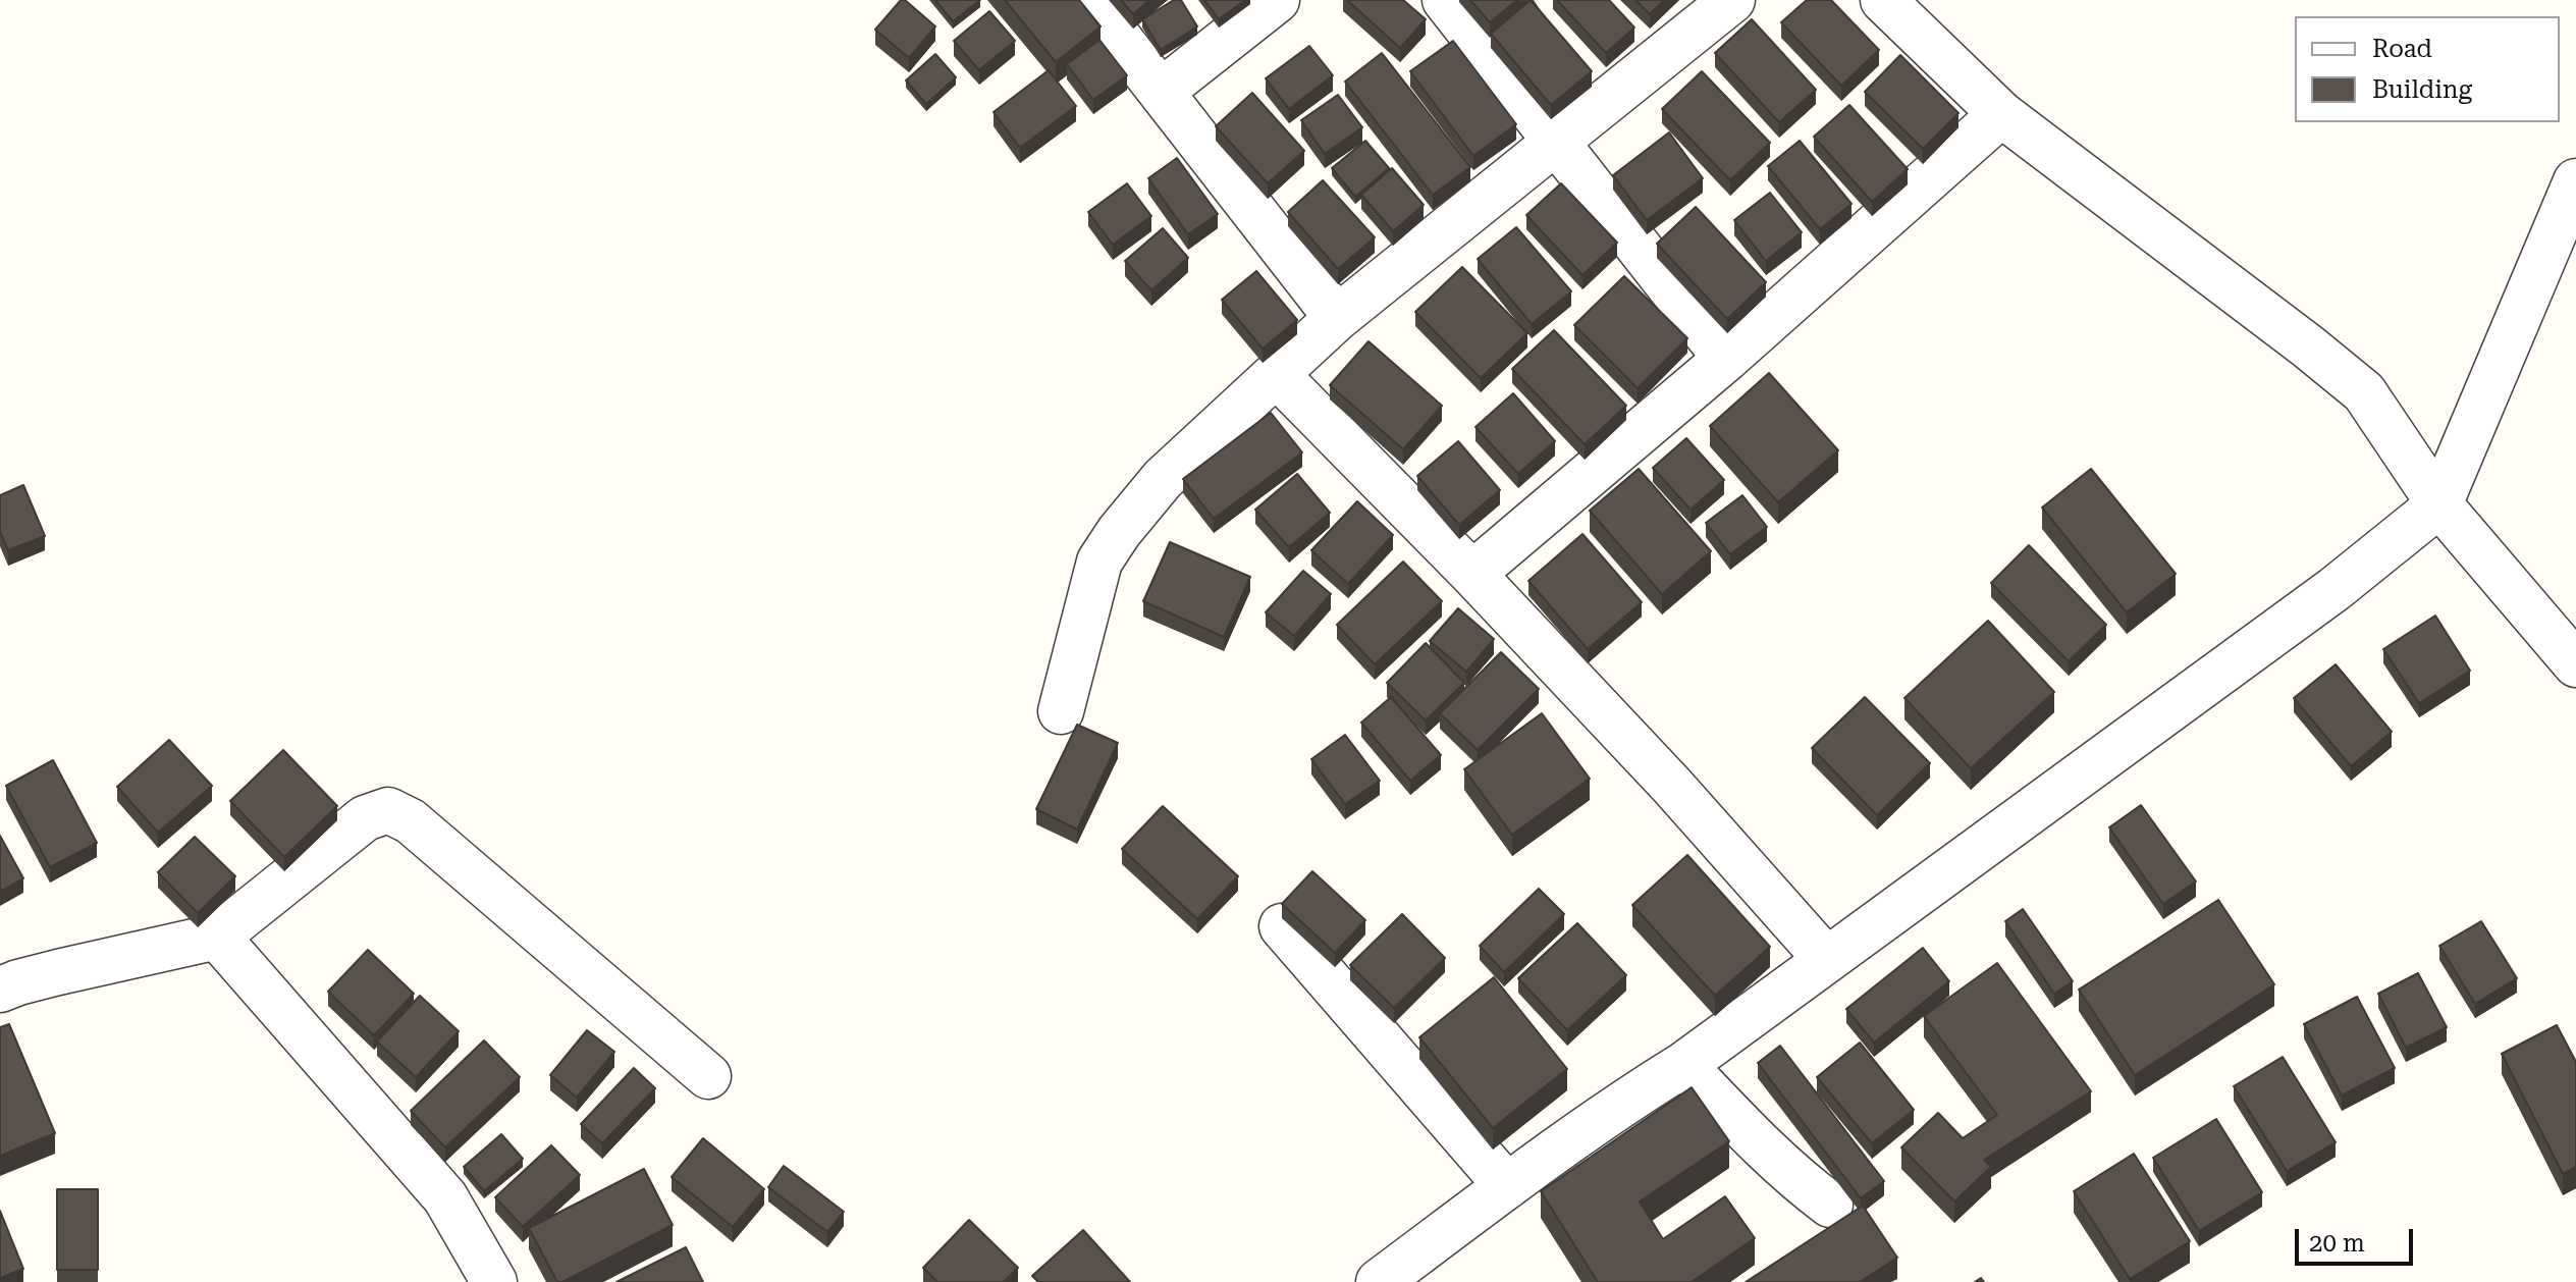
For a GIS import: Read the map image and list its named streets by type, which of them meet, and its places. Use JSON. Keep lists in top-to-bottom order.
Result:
{
  "legend": ["Road", "Building"],
  "scale_bar": "20 m"
}
